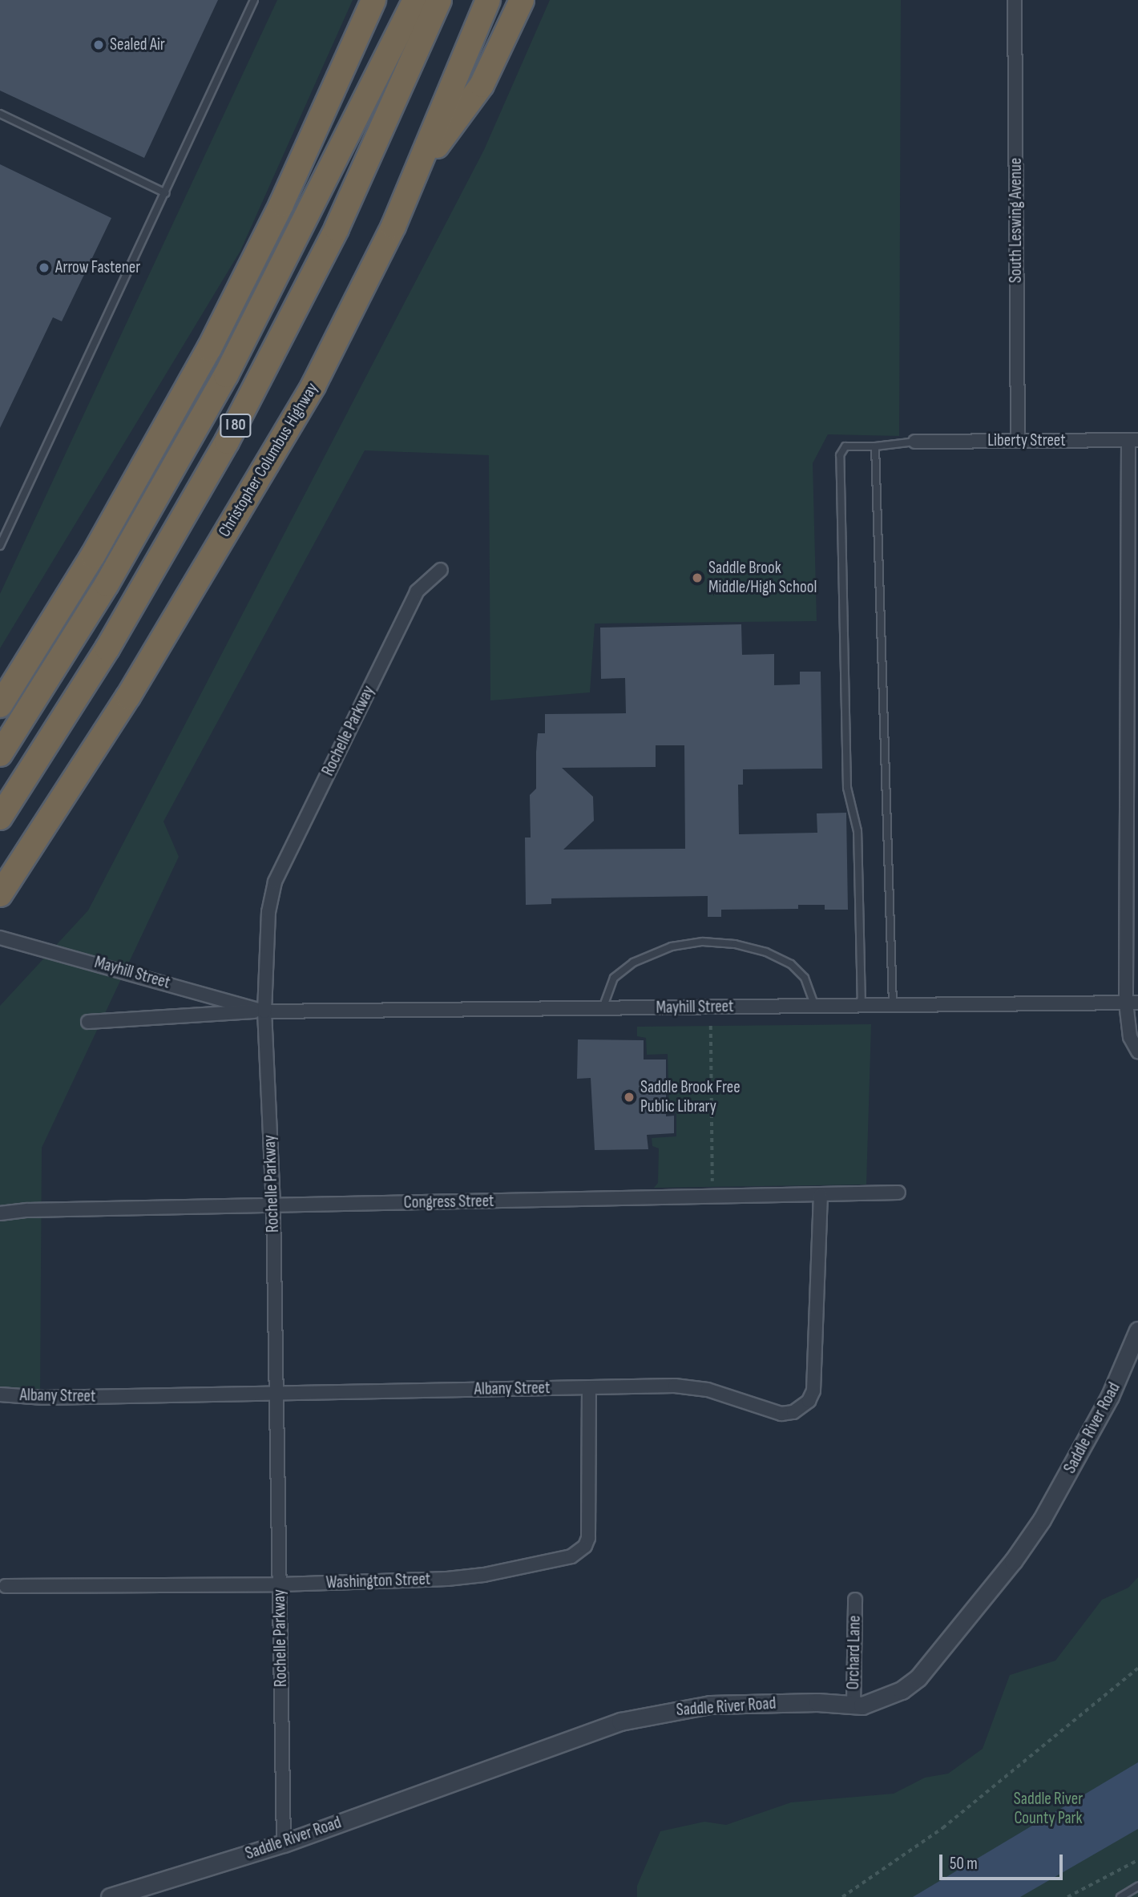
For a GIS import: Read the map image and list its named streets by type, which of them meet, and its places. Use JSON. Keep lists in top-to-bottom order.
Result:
{
  "streets": {
    "highway": ["I 80", "Christopher Columbus Highway"],
    "street": [
      "South Leswing Avenue",
      "Liberty Street",
      "Rochelle Parkway",
      "Mayhill Street",
      "Congress Street",
      "Albany Street",
      "Saddle River Road",
      "Washington Street",
      "Orchard Lane"
    ]
  },
  "crossings": [
    ["South Leswing Avenue", "Liberty Street"],
    ["Rochelle Parkway", "Mayhill Street"],
    ["Rochelle Parkway", "Congress Street"],
    ["Rochelle Parkway", "Albany Street"],
    ["Rochelle Parkway", "Saddle River Road"],
    ["Rochelle Parkway", "Washington Street"],
    ["Congress Street", "Albany Street"],
    ["Albany Street", "Washington Street"],
    ["Saddle River Road", "Orchard Lane"]
  ],
  "parks": ["Saddle River County Park"],
  "places": [
    "Sealed Air",
    "Arrow Fastener",
    "Saddle Brook Middle/High School",
    "Saddle Brook Free Public Library"
  ],
  "scale_bar": "50 m"
}
